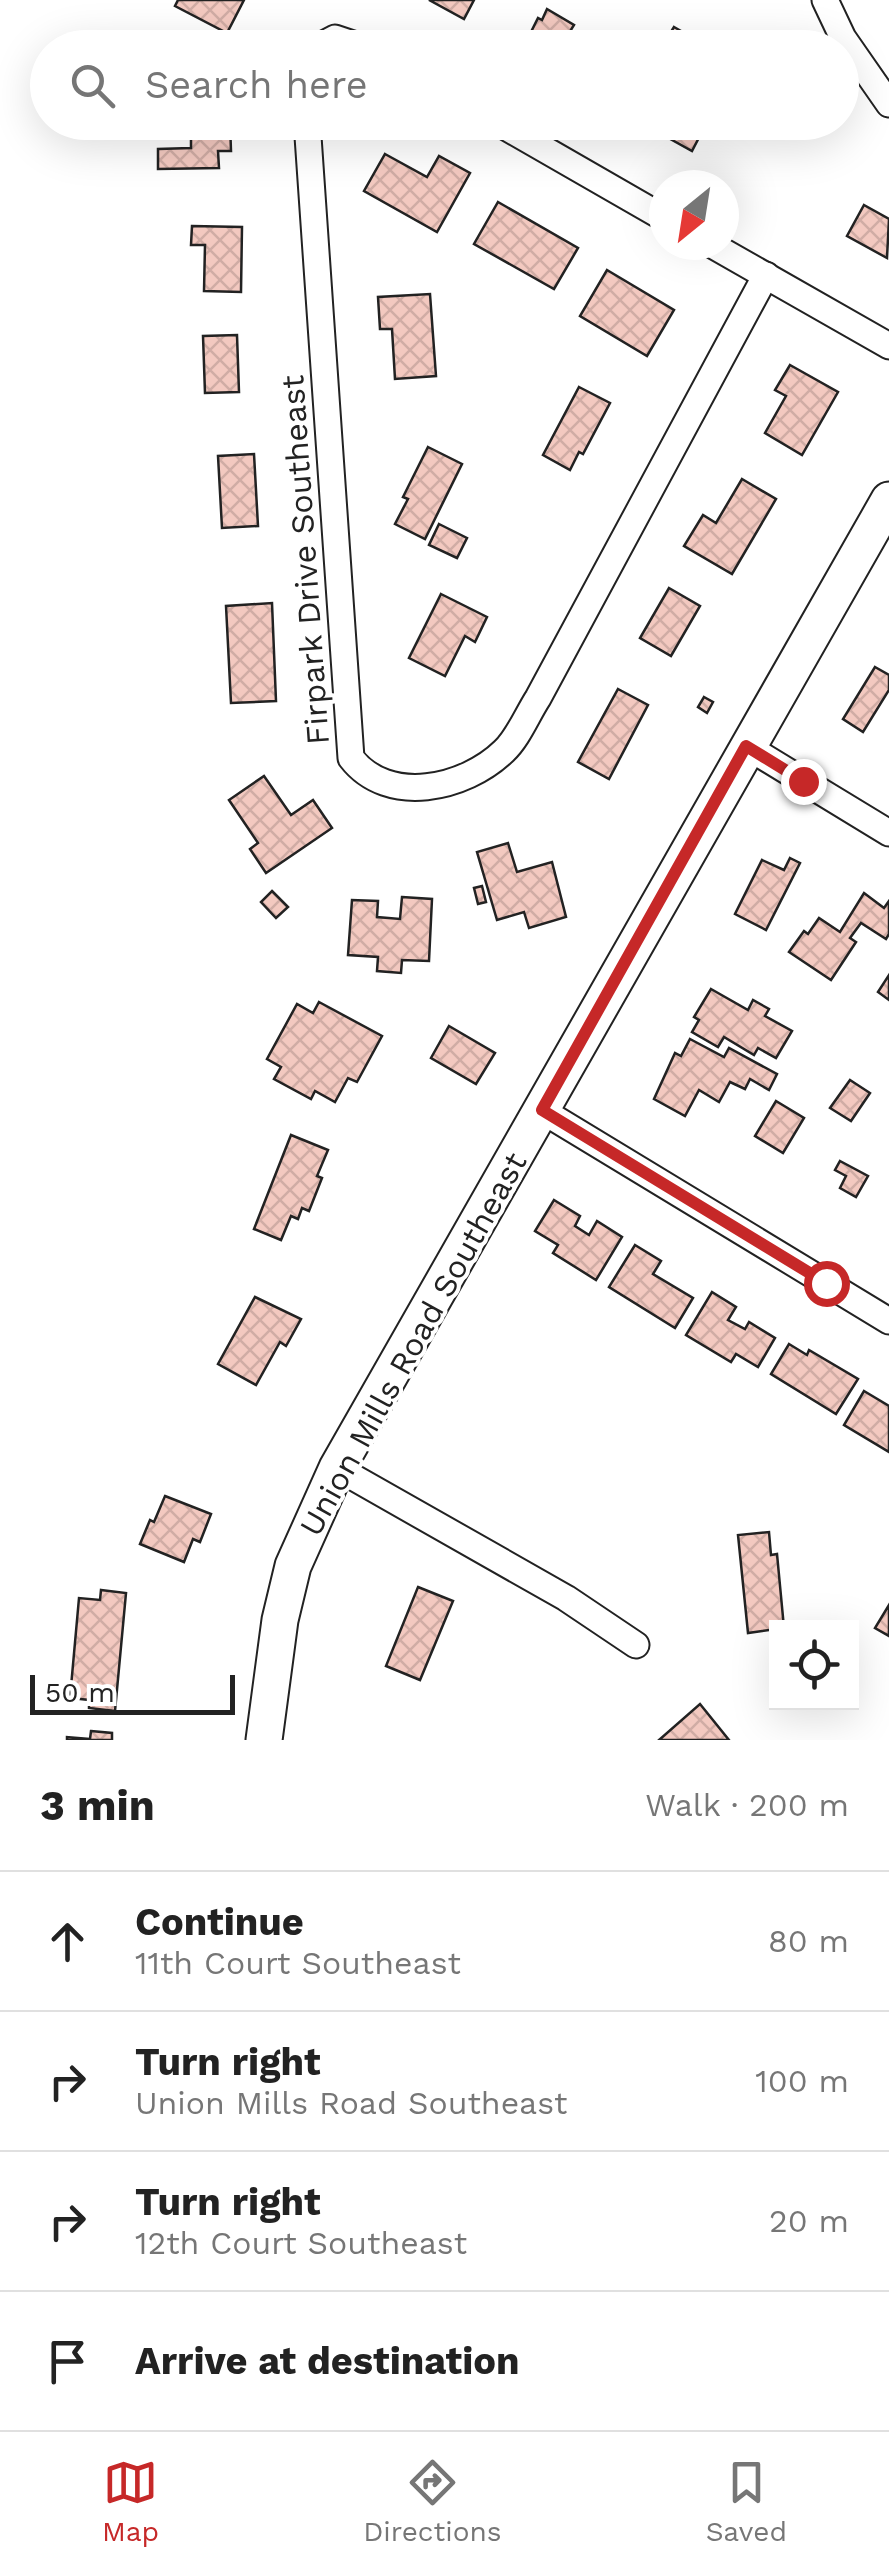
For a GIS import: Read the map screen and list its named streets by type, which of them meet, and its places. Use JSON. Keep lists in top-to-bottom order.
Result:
{
  "streets": {
    "street": ["Firpark Drive Southeast", "Union Mills Road Southeast"]
  },
  "scale_bar": "50 m",
  "north": "bottom left",
  "page": {
    "search": "Search here",
    "scale": "50 m",
    "heading": ["3 min", "Walk · 200 m"],
    "list": [
      ["Continue", "11th Court Southeast", "80 m"],
      ["Turn right", "Union Mills Road Southeast", "100 m"],
      ["Turn right", "12th Court Southeast", "20 m"],
      "Arrive at destination"
    ],
    "nav": ["Map", "Directions", "Saved"]
  }
}
